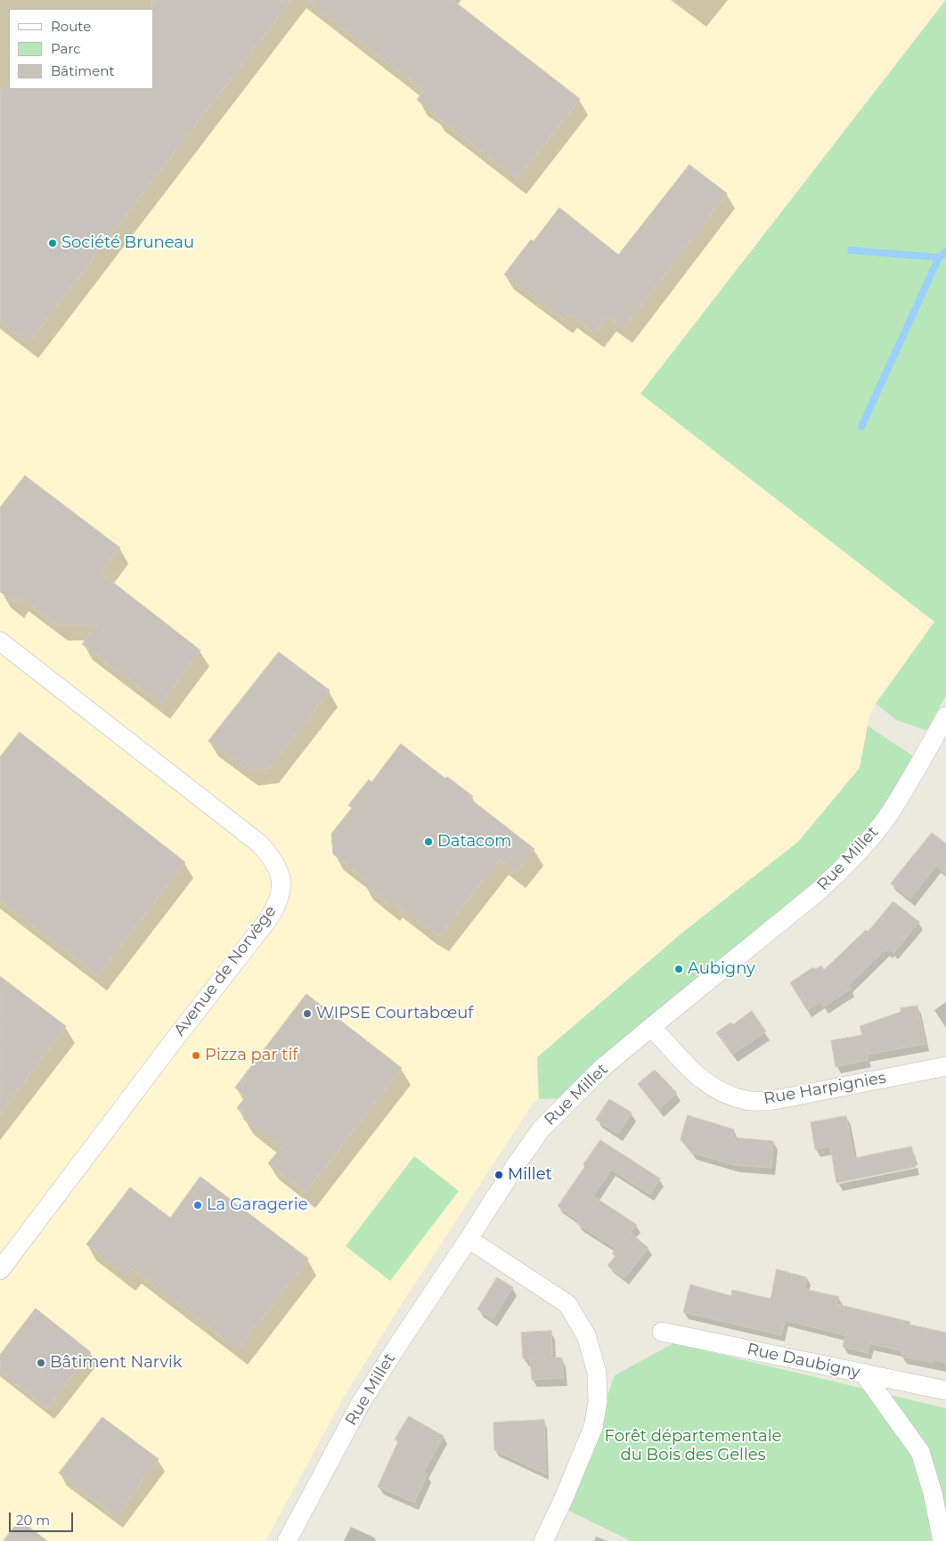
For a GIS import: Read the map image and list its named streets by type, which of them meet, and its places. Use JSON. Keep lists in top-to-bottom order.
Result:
{
  "streets": {
    "street": [
      "Rue Millet",
      "Avenue de Norvège",
      "Rue Harpignies",
      "Rue Daubigny"
    ]
  },
  "crossings": [
    ["Rue Millet", "Rue Harpignies"]
  ],
  "parks": ["Forêt départementale du Bois des Gelles"],
  "places": [
    "Société Bruneau",
    "Datacom",
    "Aubigny",
    "WIPSE Courtabœuf",
    "Pizza par tif",
    "Millet",
    "La Garagerie",
    "Bâtiment Narvik"
  ],
  "legend": ["Route", "Parc", "Bâtiment"],
  "scale_bar": "20 m"
}
